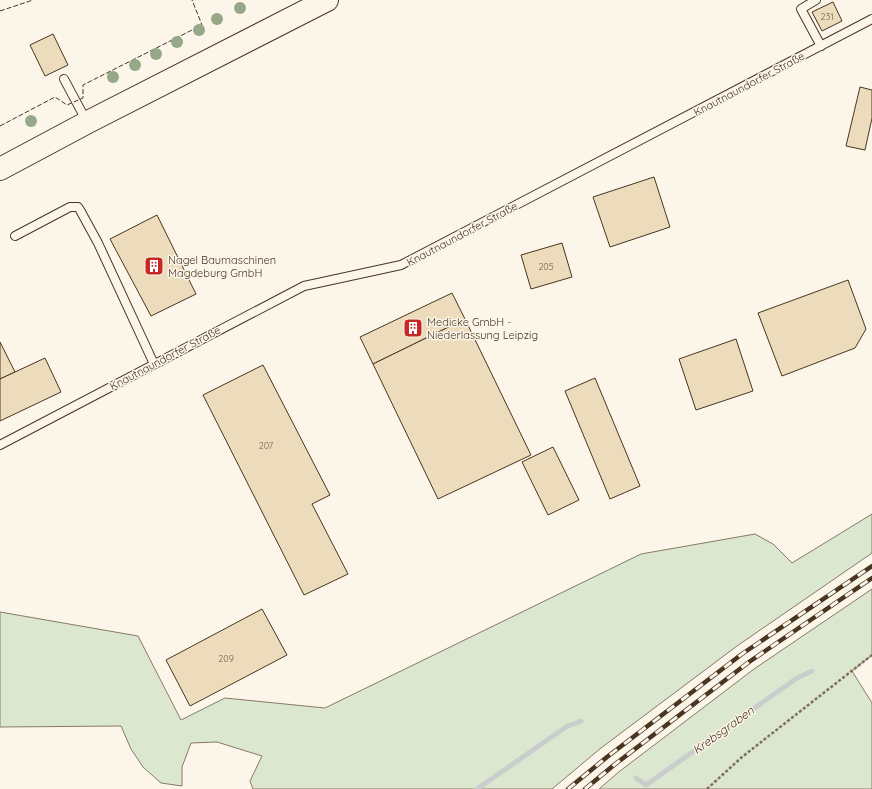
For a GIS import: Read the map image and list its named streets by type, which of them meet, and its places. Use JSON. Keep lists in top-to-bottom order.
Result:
{
  "streets": {
    "lane": ["Knautnaundorfer Straße"]
  },
  "water": ["Krebsgraben"],
  "places": {
    "building": ["Nagel Baumaschinen Magdeburg GmbH", "Medicke GmbH - Niederlassung Leipzig"]
  },
  "house_numbers": [
    "231",
    "205",
    "207",
    "209"
  ]
}
